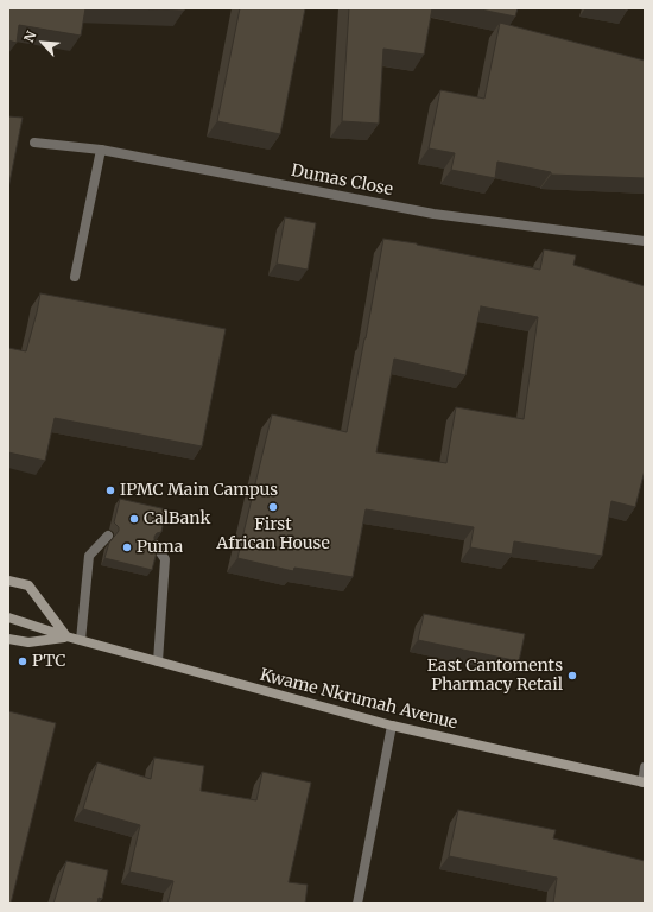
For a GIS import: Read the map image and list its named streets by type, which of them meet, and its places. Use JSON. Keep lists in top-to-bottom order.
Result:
{
  "streets": {
    "main road": ["Kwame Nkrumah Avenue"],
    "street": ["Dumas Close"]
  },
  "places": [
    "IPMC Main Campus",
    "First African House",
    "CalBank",
    "Puma",
    "PTC",
    "East Cantoments Pharmacy Retail"
  ],
  "north": "top left"
}
